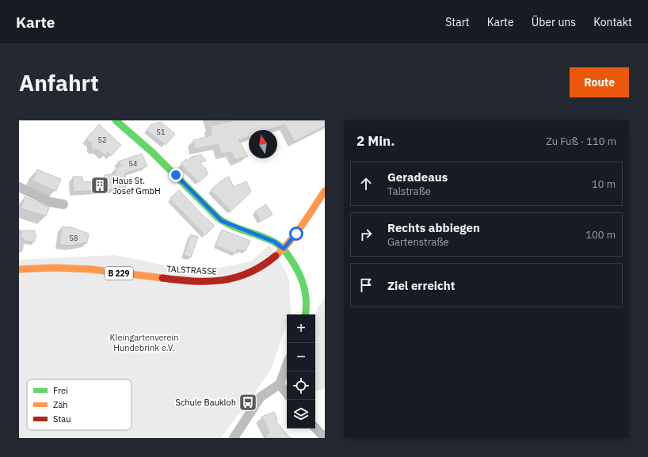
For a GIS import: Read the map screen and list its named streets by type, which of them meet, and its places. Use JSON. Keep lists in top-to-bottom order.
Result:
{
  "streets": {
    "main road": ["TALSTRASSE", "B 229"]
  },
  "parks": ["Kleingartenverein Hundebrink e.V."],
  "places": {
    "building": ["Haus St. Josef GmbH"],
    "bus stop": ["Schule Baukloh"]
  },
  "house_numbers": [
    "51",
    "52",
    "54",
    "58"
  ],
  "legend": ["Frei", "Zäh", "Stau"],
  "north": "top",
  "page": {
    "header": "Karte",
    "nav": [
      "Start",
      "Karte",
      "Über uns",
      "Kontakt"
    ],
    "buttons": "Route",
    "title": "Anfahrt",
    "heading": ["2 Min.", "Zu Fuß · 110 m"],
    "list": [
      ["Geradeaus", "Talstraße", "10 m"],
      ["Rechts abbiegen", "Gartenstraße", "100 m"],
      "Ziel erreicht"
    ],
    "map_buttons": ["+", "−"]
  }
}
